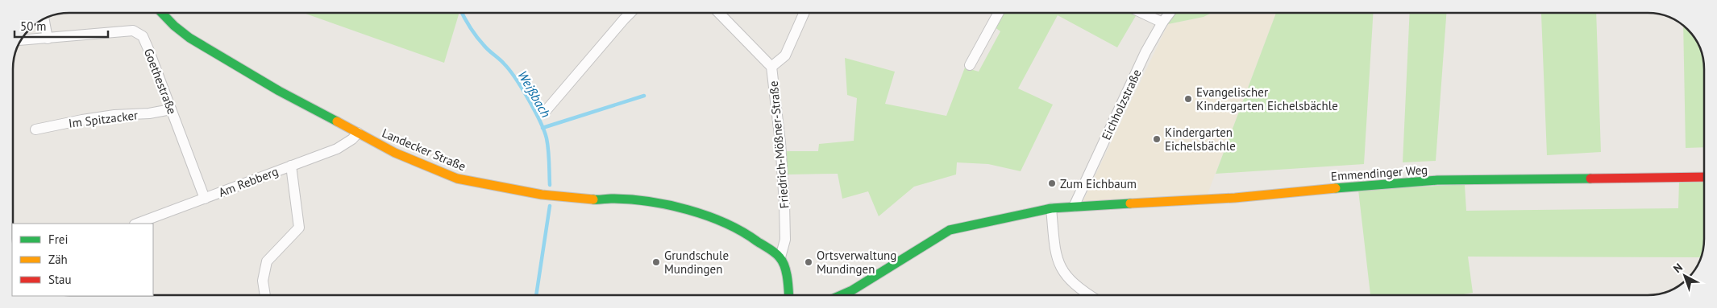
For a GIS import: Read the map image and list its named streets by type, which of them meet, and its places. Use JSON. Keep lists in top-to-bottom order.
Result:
{
  "streets": {
    "street": [
      "Goethestraße",
      "Eichholzstraße",
      "Im Spitzacker",
      "Friedrich-Mößner-Straße",
      "Landecker Straße",
      "Emmendinger Weg",
      "Am Rebberg"
    ]
  },
  "crossings": [
    ["Goethestraße", "Im Spitzacker"],
    ["Goethestraße", "Am Rebberg"],
    ["Eichholzstraße", "Emmendinger Weg"],
    ["Friedrich-Mößner-Straße", "Landecker Straße"],
    ["Landecker Straße", "Am Rebberg"]
  ],
  "water": ["Weißbach"],
  "places": [
    "Evangelischer Kindergarten Eichelsbächle",
    "Kindergarten Eichelsbächle",
    "Zum Eichbaum",
    "Grundschule Mundingen",
    "Ortsverwaltung Mundingen"
  ],
  "legend": ["Frei", "Zäh", "Stau"],
  "scale_bar": "50 m",
  "north": "top left"
}
